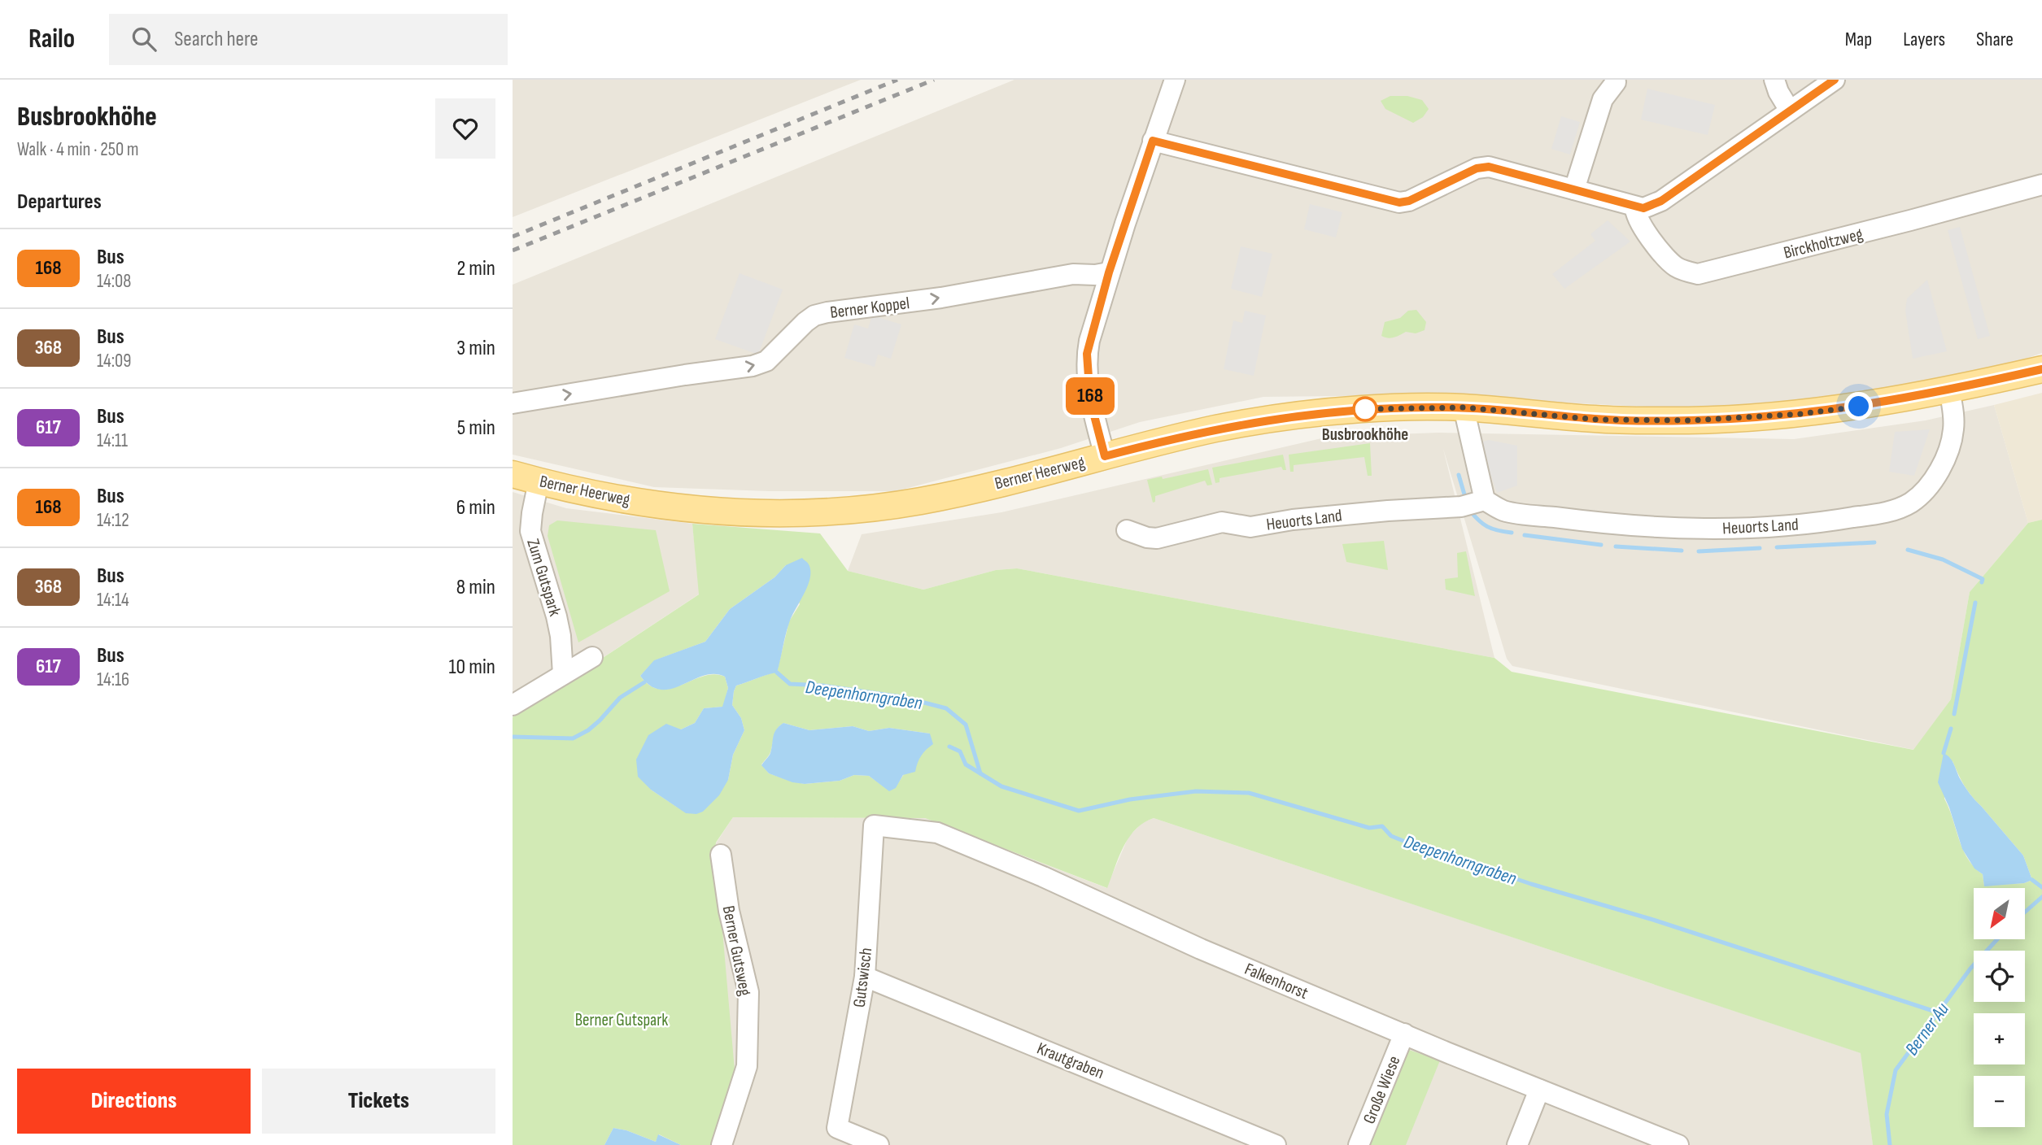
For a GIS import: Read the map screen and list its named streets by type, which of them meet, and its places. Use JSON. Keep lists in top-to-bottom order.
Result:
{
  "streets": {
    "main road": ["Berner Heerweg"],
    "street": [
      "Birckholtzweg",
      "Berner Koppel",
      "Heuorts Land",
      "Zum Gutspark",
      "Berner Gutsweg",
      "Gutswisch",
      "Falkenhorst",
      "Krautgraben",
      "Große Wiese"
    ]
  },
  "crossings": [
    ["Berner Heerweg", "Heuorts Land"],
    ["Berner Heerweg", "Zum Gutspark"],
    ["Gutswisch", "Falkenhorst"],
    ["Gutswisch", "Krautgraben"],
    ["Falkenhorst", "Große Wiese"]
  ],
  "one_way": ["Berner Koppel"],
  "water": ["Deepenhorngraben", "Berner Au"],
  "parks": ["Berner Gutspark"],
  "places": ["Busbrookhöhe"],
  "lines": ["bus line 168"],
  "north": "bottom left",
  "page": {
    "header": "Railo",
    "search": "Search here",
    "nav": ["Map", "Layers", "Share"],
    "heading": [
      ["Busbrookhöhe", "Walk · 4 min · 250 m"],
      "Departures"
    ],
    "on_map": "168",
    "list": [
      {
        "mark": "168",
        "name": "Bus",
        "note": "14:08",
        "value": "2 min"
      },
      {
        "mark": "368",
        "name": "Bus",
        "note": "14:09",
        "value": "3 min"
      },
      {
        "mark": "617",
        "name": "Bus",
        "note": "14:11",
        "value": "5 min"
      },
      {
        "mark": "168",
        "name": "Bus",
        "note": "14:12",
        "value": "6 min"
      },
      {
        "mark": "368",
        "name": "Bus",
        "note": "14:14",
        "value": "8 min"
      },
      {
        "mark": "617",
        "name": "Bus",
        "note": "14:16",
        "value": "10 min"
      }
    ],
    "map_buttons": ["+", "−"],
    "buttons": ["Directions", "Tickets"]
  }
}
